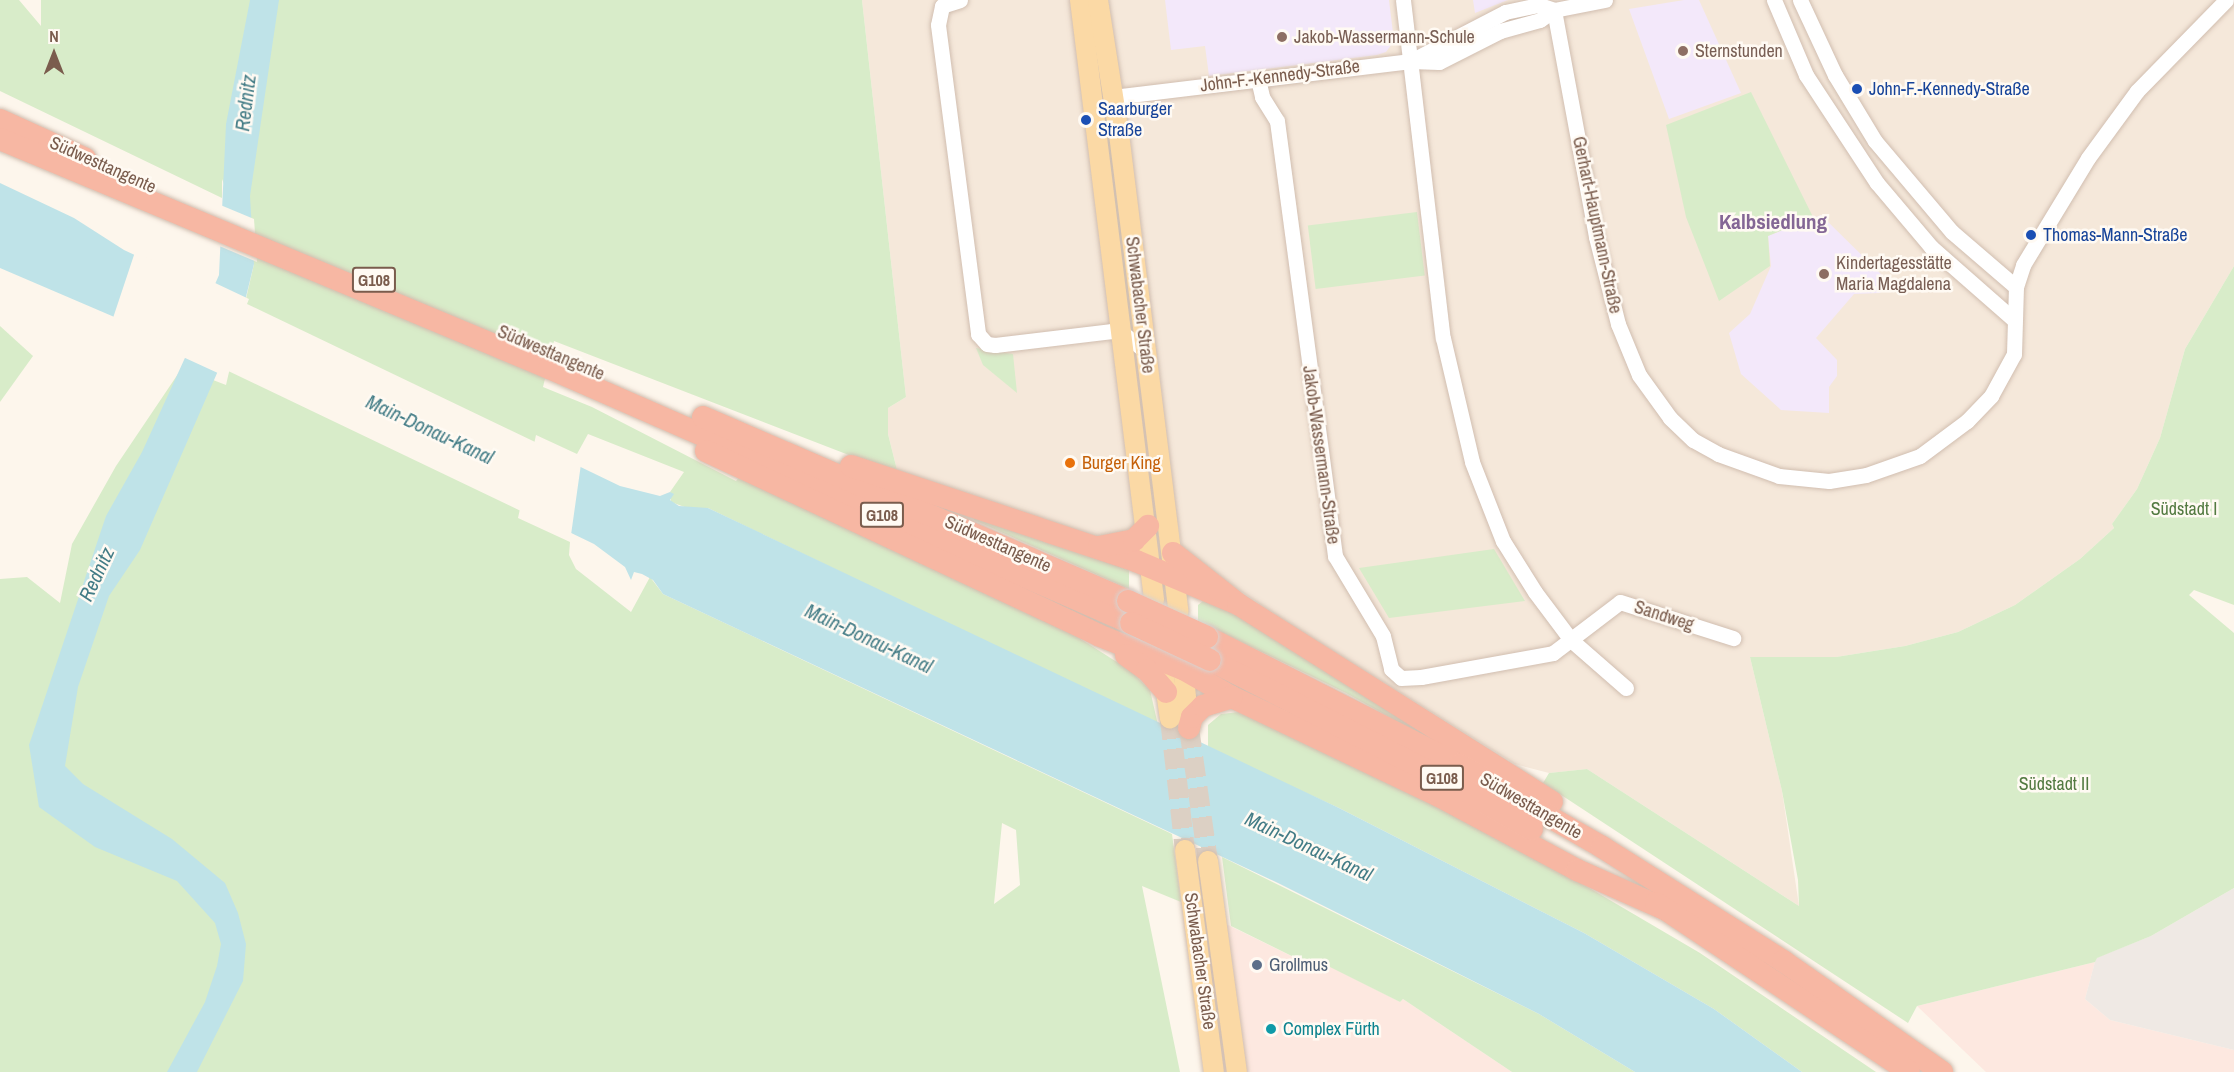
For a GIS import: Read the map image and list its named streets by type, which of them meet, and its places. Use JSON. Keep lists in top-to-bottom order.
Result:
{
  "streets": {
    "highway": ["Südwesttangente", "G108"],
    "main road": ["Schwabacher Straße"],
    "street": [
      "John-F.-Kennedy-Straße",
      "Gerhart-Hauptmann-Straße",
      "Jakob-Wassermann-Straße",
      "Sandweg"
    ]
  },
  "crossings": [
    ["John-F.-Kennedy-Straße", "Gerhart-Hauptmann-Straße"],
    ["John-F.-Kennedy-Straße", "Schwabacher Straße"],
    ["John-F.-Kennedy-Straße", "Jakob-Wassermann-Straße"],
    ["Jakob-Wassermann-Straße", "Sandweg"]
  ],
  "districts": ["Kalbsiedlung"],
  "water": ["Rednitz", "Main-Donau-Kanal"],
  "parks": ["Südstadt I", "Südstadt II"],
  "places": [
    "Jakob-Wassermann-Schule",
    "Sternstunden",
    "John-F.-Kennedy-Straße",
    "Saarburger Straße",
    "Thomas-Mann-Straße",
    "Kindertagesstätte Maria Magdalena",
    "Burger King",
    "Grollmus",
    "Complex Fürth"
  ],
  "north": "top"
}
